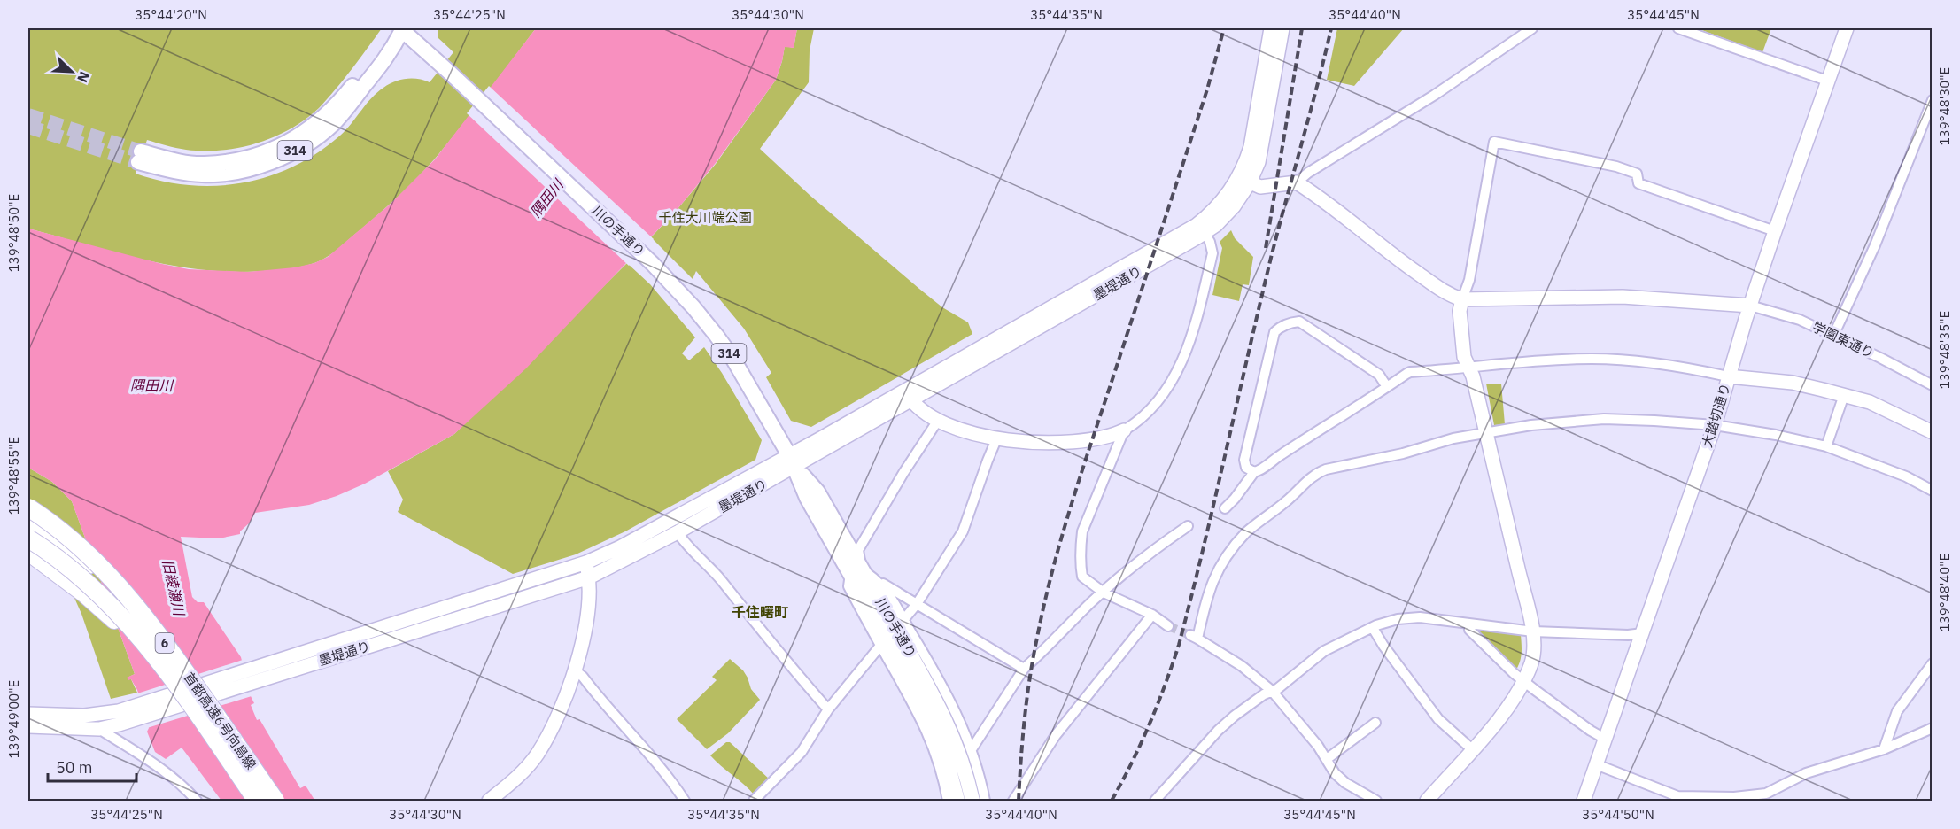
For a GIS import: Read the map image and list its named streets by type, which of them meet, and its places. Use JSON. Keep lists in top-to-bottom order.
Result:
{
  "streets": {
    "highway": ["6", "首都高速6号向島線"],
    "main road": [
      "314",
      "川の手通り",
      "墨堤通り",
      "大踏切通り"
    ],
    "street": ["学園東通り"]
  },
  "crossings": [
    ["川の手通り", "墨堤通り"],
    ["学園東通り", "大踏切通り"]
  ],
  "districts": ["千住曙町"],
  "water": ["隅田川", "旧綾瀬川"],
  "parks": ["千住大川端公園"],
  "scale_bar": "50 m",
  "north": "bottom right",
  "coordinates": [
    "35°44'20\"N",
    "35°44'25\"N",
    "35°44'30\"N",
    "35°44'35\"N",
    "35°44'40\"N",
    "35°44'45\"N",
    "139°48'30\"E",
    "139°48'50\"E",
    "139°48'35\"E",
    "139°48'55\"E",
    "139°48'40\"E",
    "139°49'00\"E",
    "35°44'50\"N"
  ]
}
